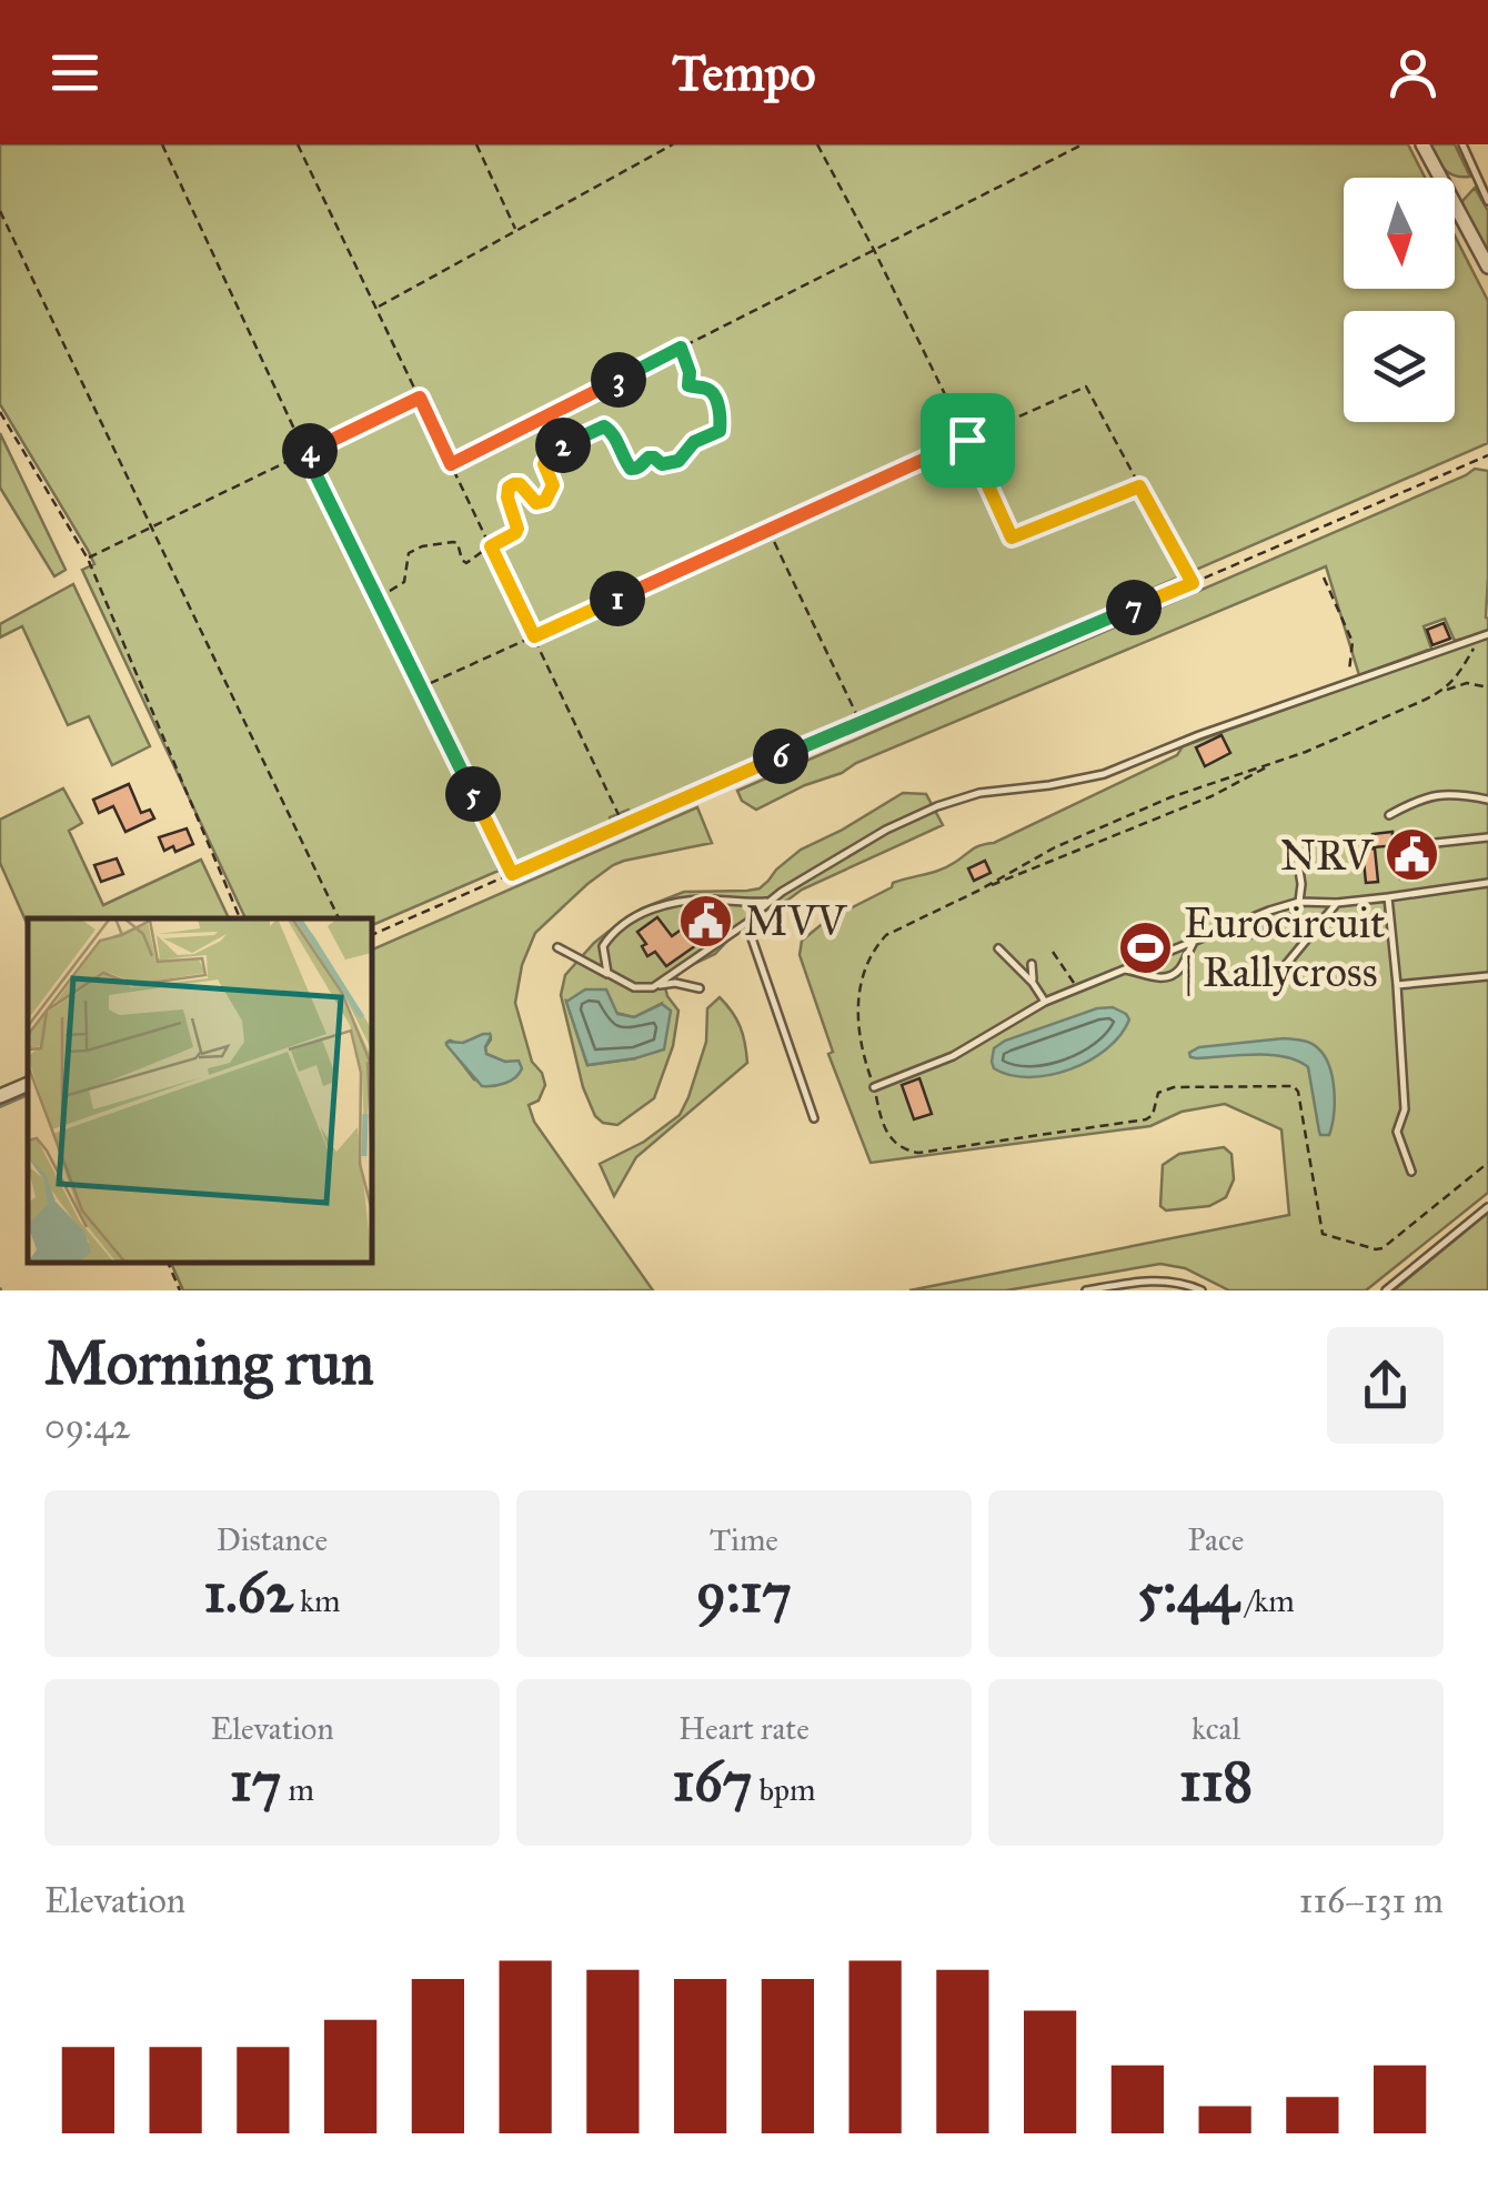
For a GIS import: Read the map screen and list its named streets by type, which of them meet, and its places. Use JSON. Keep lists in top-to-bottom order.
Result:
{
  "places": {
    "public building": ["NRV", "MVV"],
    "sports": ["Eurocircuit | Rallycross"]
  },
  "north": "bottom",
  "page": {
    "header": "Tempo",
    "pins": [
      "3",
      "2",
      "4",
      "1",
      "7",
      "6",
      "5"
    ],
    "heading": ["Morning run", "09:42"],
    "stats": [
      ["Distance", "1.62 km"],
      ["Time", "9:17"],
      ["Pace", "5:44 /km"],
      ["Elevation", "17 m"],
      ["Heart rate", "167 bpm"],
      ["kcal", "118"]
    ],
    "chart": ["Elevation", "116–131 m"]
  }
}
